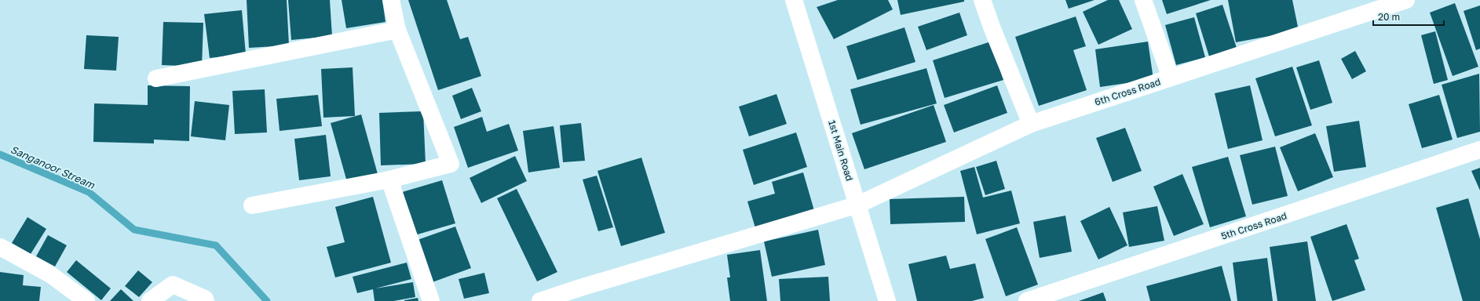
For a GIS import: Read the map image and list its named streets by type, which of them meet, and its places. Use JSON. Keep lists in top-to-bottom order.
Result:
{
  "streets": {
    "street": ["6th Cross Road", "1st Main Road", "5th Cross Road"]
  },
  "crossings": [
    ["6th Cross Road", "1st Main Road"]
  ],
  "water": ["Sanganoor Stream"],
  "scale_bar": "20 m"
}
